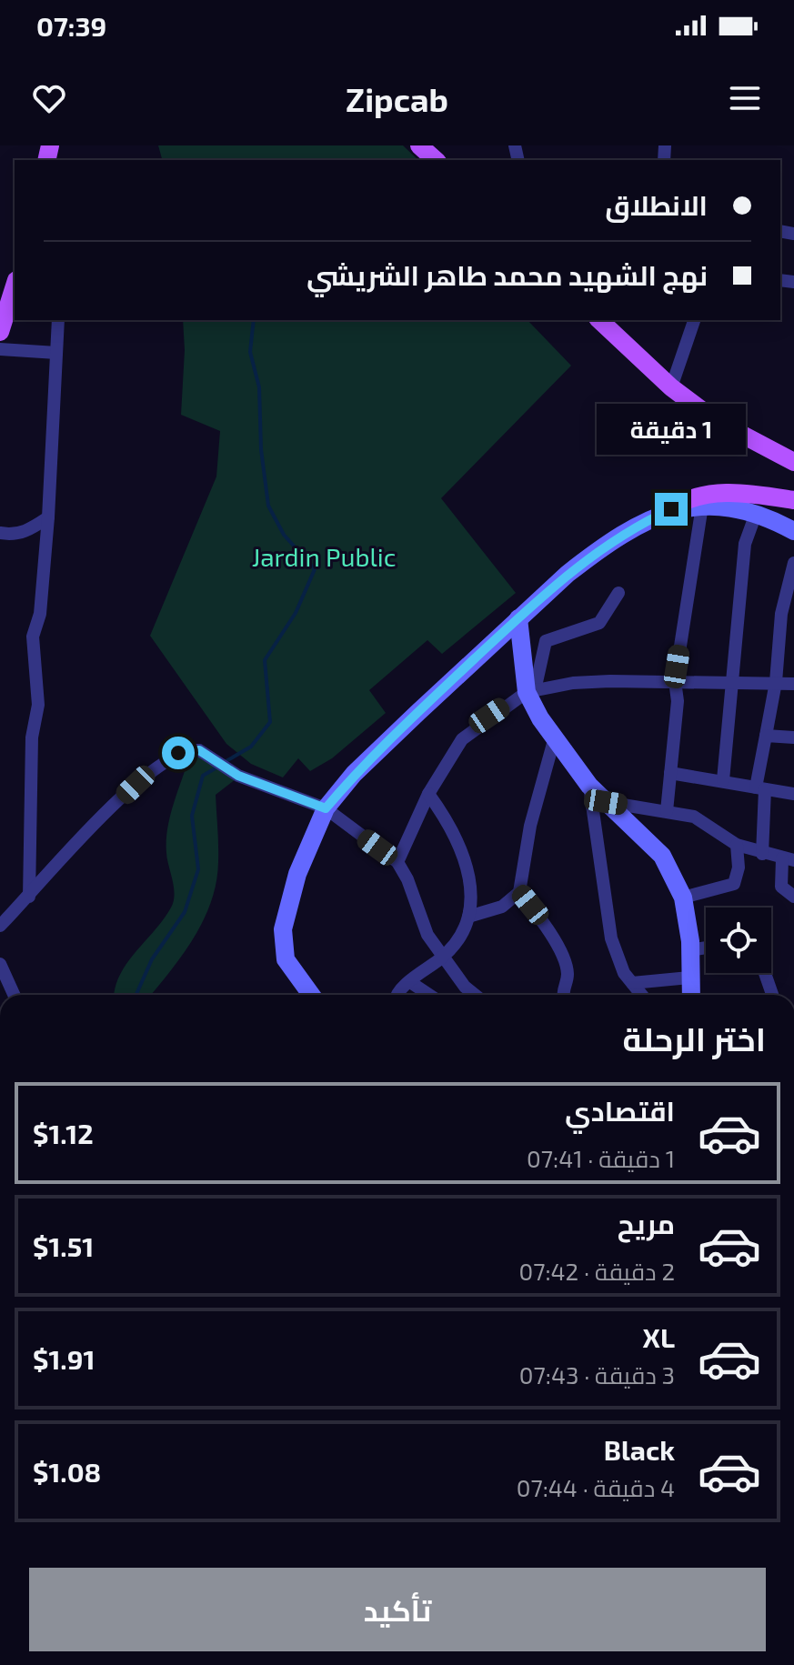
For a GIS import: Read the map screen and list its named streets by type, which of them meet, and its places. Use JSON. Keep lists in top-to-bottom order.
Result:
{
  "parks": ["Jardin Public"],
  "page": {
    "status": "07:39",
    "header": "Zipcab",
    "banner": ["الانطلاق", "نهج الشهيد محمد طاهر الشريشي"],
    "bubble": "1 دقيقة",
    "heading": "اختر الرحلة",
    "list": [
      {
        "name": "اقتصادي",
        "note": "1 دقيقة · 07:41",
        "value": "$1.12"
      },
      {
        "name": "مريح",
        "note": "2 دقيقة · 07:42",
        "value": "$1.51"
      },
      {
        "name": "XL",
        "note": "3 دقيقة · 07:43",
        "value": "$1.91"
      },
      {
        "name": "Black",
        "note": "4 دقيقة · 07:44",
        "value": "$1.08"
      }
    ],
    "buttons": "تأكيد"
  }
}
